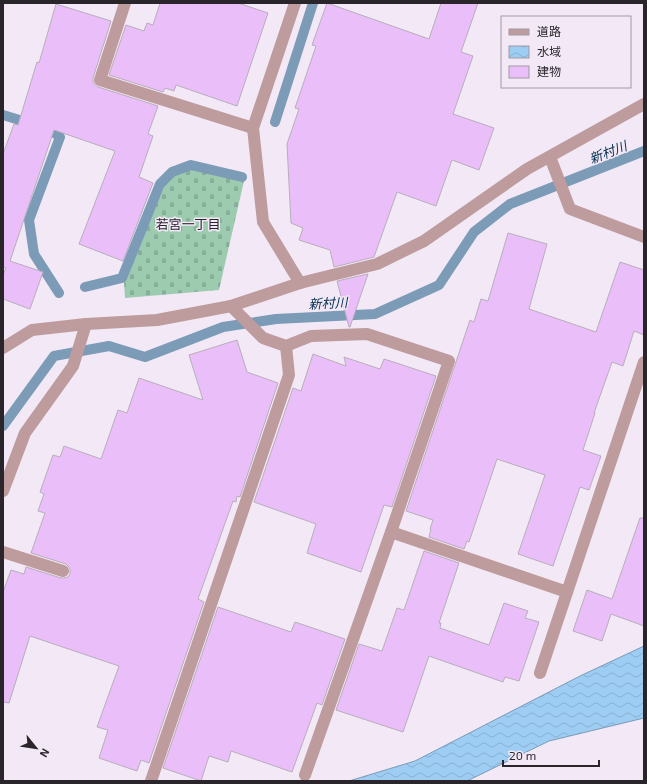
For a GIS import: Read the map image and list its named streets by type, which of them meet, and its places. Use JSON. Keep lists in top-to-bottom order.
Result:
{
  "districts": ["若宮一丁目"],
  "water": ["新村川"],
  "legend": ["道路", "水域", "建物"],
  "scale_bar": "20 m",
  "north": "bottom right"
}
